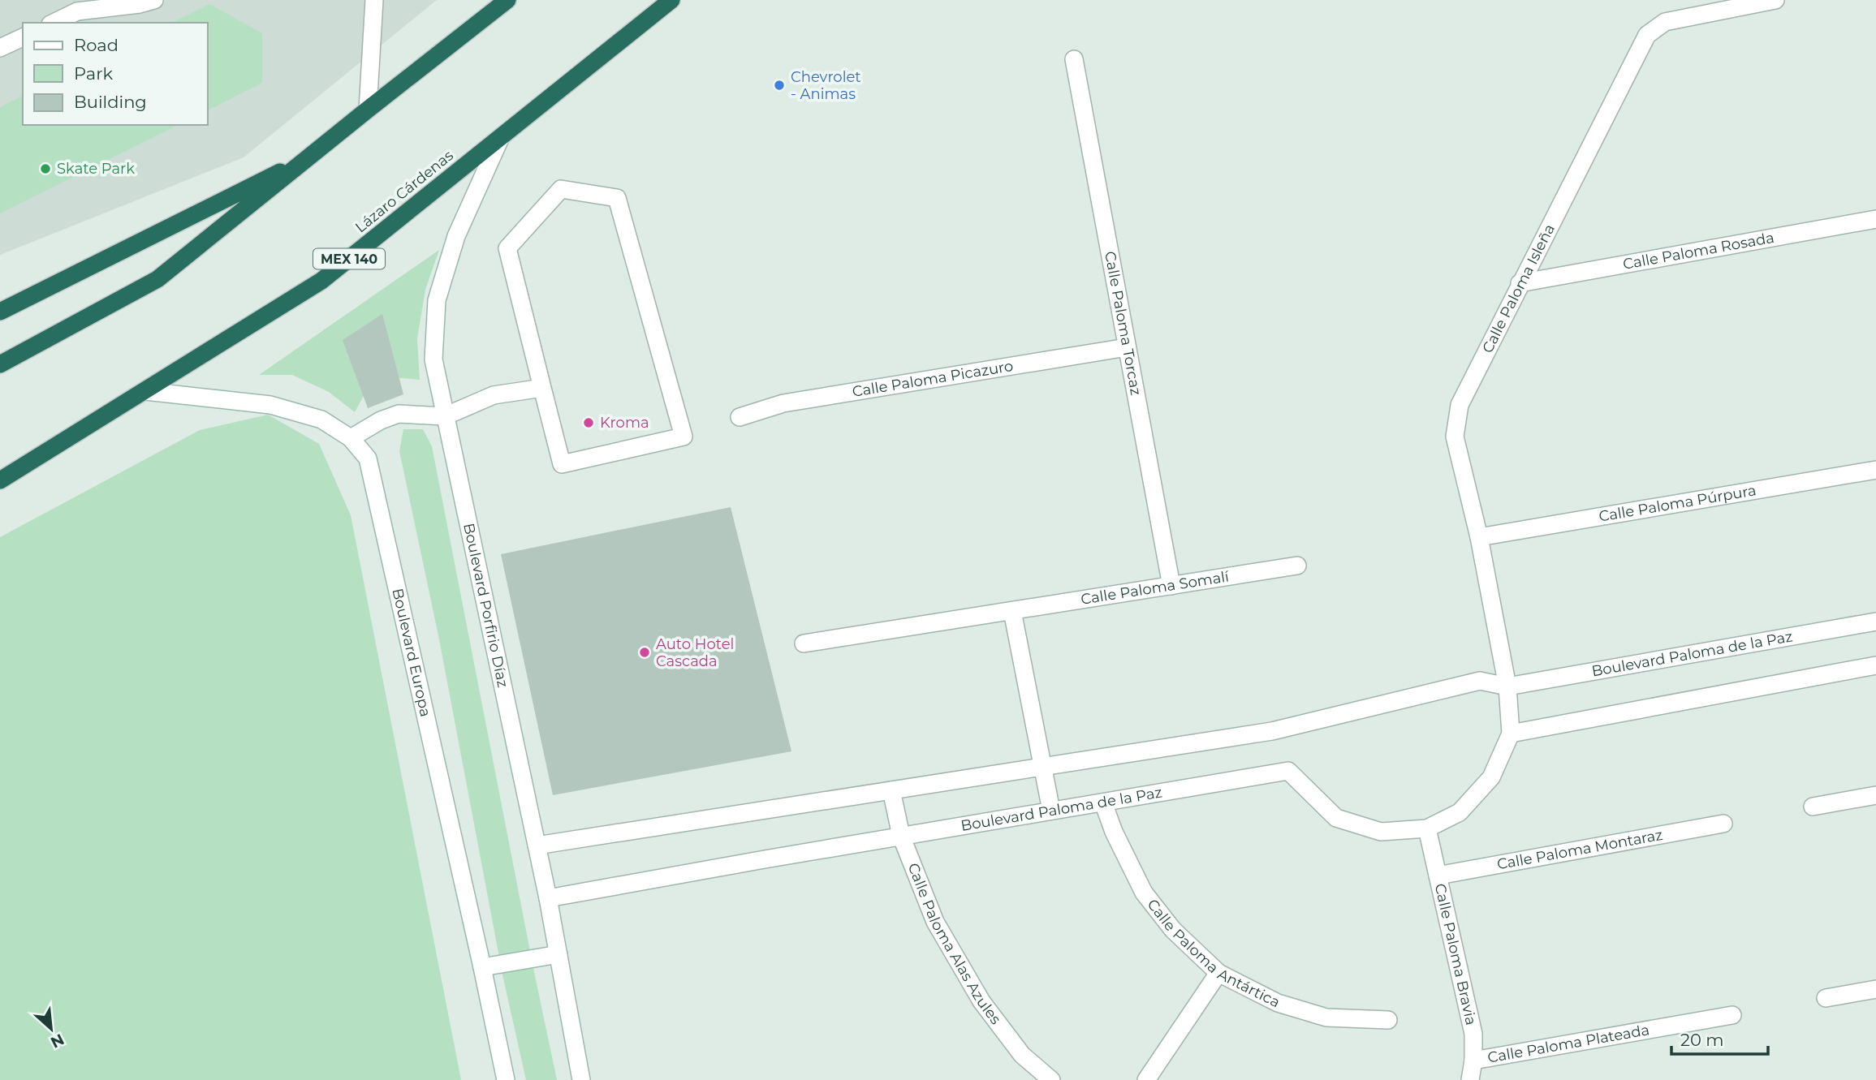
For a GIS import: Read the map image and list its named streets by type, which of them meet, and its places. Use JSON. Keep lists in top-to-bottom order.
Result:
{
  "streets": {
    "highway": ["Lázaro Cárdenas", "MEX 140"],
    "street": [
      "Calle Paloma Rosada",
      "Calle Paloma Isleña",
      "Calle Paloma Torcaz",
      "Calle Paloma Picazuro",
      "Calle Paloma Púrpura",
      "Calle Paloma Somalí",
      "Boulevard Porfirio Díaz",
      "Boulevard Europa",
      "Boulevard Paloma de la Paz",
      "Calle Paloma Montaraz",
      "Calle Paloma Alas Azules",
      "Calle Paloma Antártica",
      "Calle Paloma Bravia",
      "Calle Paloma Plateada"
    ]
  },
  "crossings": [
    ["Lázaro Cárdenas", "Boulevard Porfirio Díaz"],
    ["Lázaro Cárdenas", "Boulevard Europa"],
    ["Calle Paloma Rosada", "Calle Paloma Isleña"],
    ["Calle Paloma Isleña", "Calle Paloma Púrpura"],
    ["Calle Paloma Isleña", "Boulevard Paloma de la Paz"],
    ["Calle Paloma Torcaz", "Calle Paloma Picazuro"],
    ["Calle Paloma Torcaz", "Calle Paloma Somalí"],
    ["Boulevard Porfirio Díaz", "Boulevard Paloma de la Paz"],
    ["Boulevard Paloma de la Paz", "Calle Paloma Alas Azules"],
    ["Boulevard Paloma de la Paz", "Calle Paloma Antártica"],
    ["Boulevard Paloma de la Paz", "Calle Paloma Bravia"],
    ["Calle Paloma Montaraz", "Calle Paloma Bravia"],
    ["Calle Paloma Bravia", "Calle Paloma Plateada"]
  ],
  "places": [
    "Chevrolet - Animas",
    "Skate Park",
    "Kroma",
    "Auto Hotel Cascada"
  ],
  "legend": ["Road", "Park", "Building"],
  "scale_bar": "20 m",
  "north": "bottom right"
}
